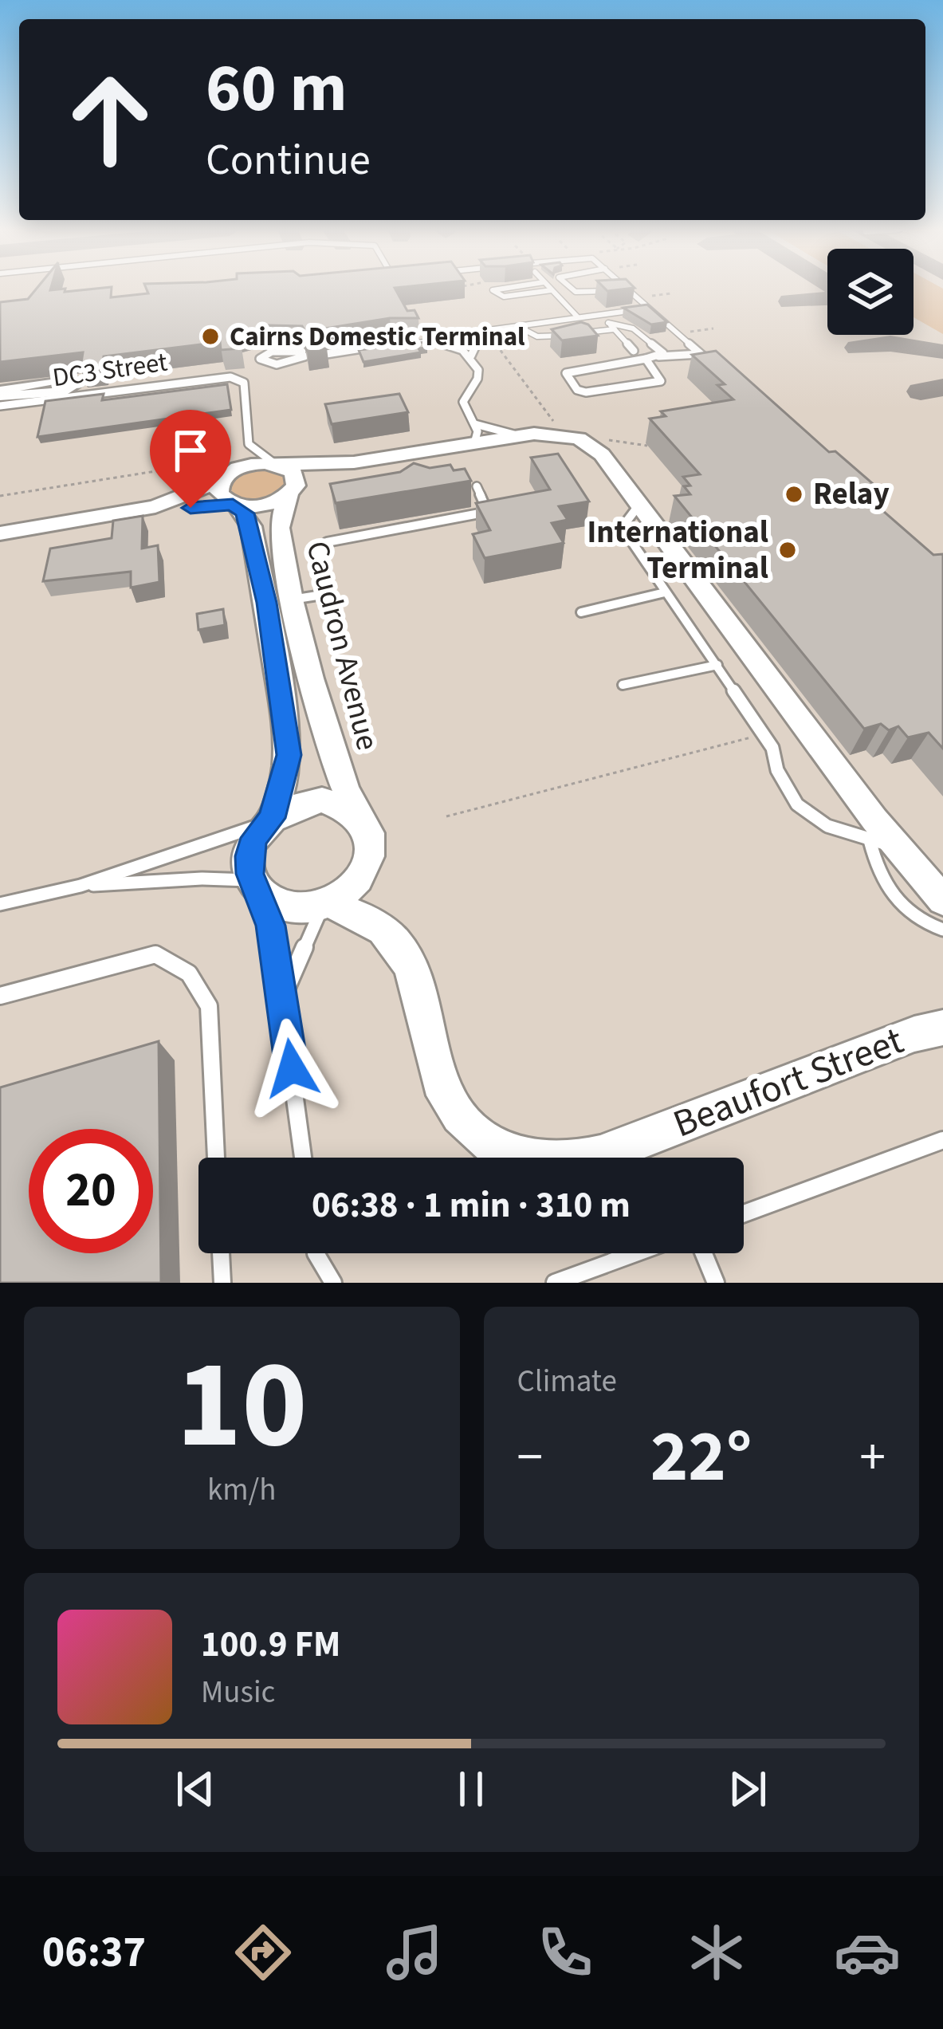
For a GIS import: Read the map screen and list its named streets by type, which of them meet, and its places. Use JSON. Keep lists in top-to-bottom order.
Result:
{
  "streets": {
    "street": ["Caudron Avenue", "Beaufort Street"],
    "lane": ["DC3 Street"]
  },
  "crossings": [
    ["Caudron Avenue", "Beaufort Street"]
  ],
  "places": ["Cairns Domestic Terminal", "Relay", "International Terminal"],
  "page": {
    "turn": ["60 m", "Continue"],
    "limit": "20",
    "trip": "06:38 · 1 min · 310 m",
    "tile": [
      ["10", "km/h"],
      "Climate"
    ],
    "heat": ["−", "22°", "+"],
    "song": ["100.9 FM", "Music"],
    "tabs": "06:37"
  }
}
